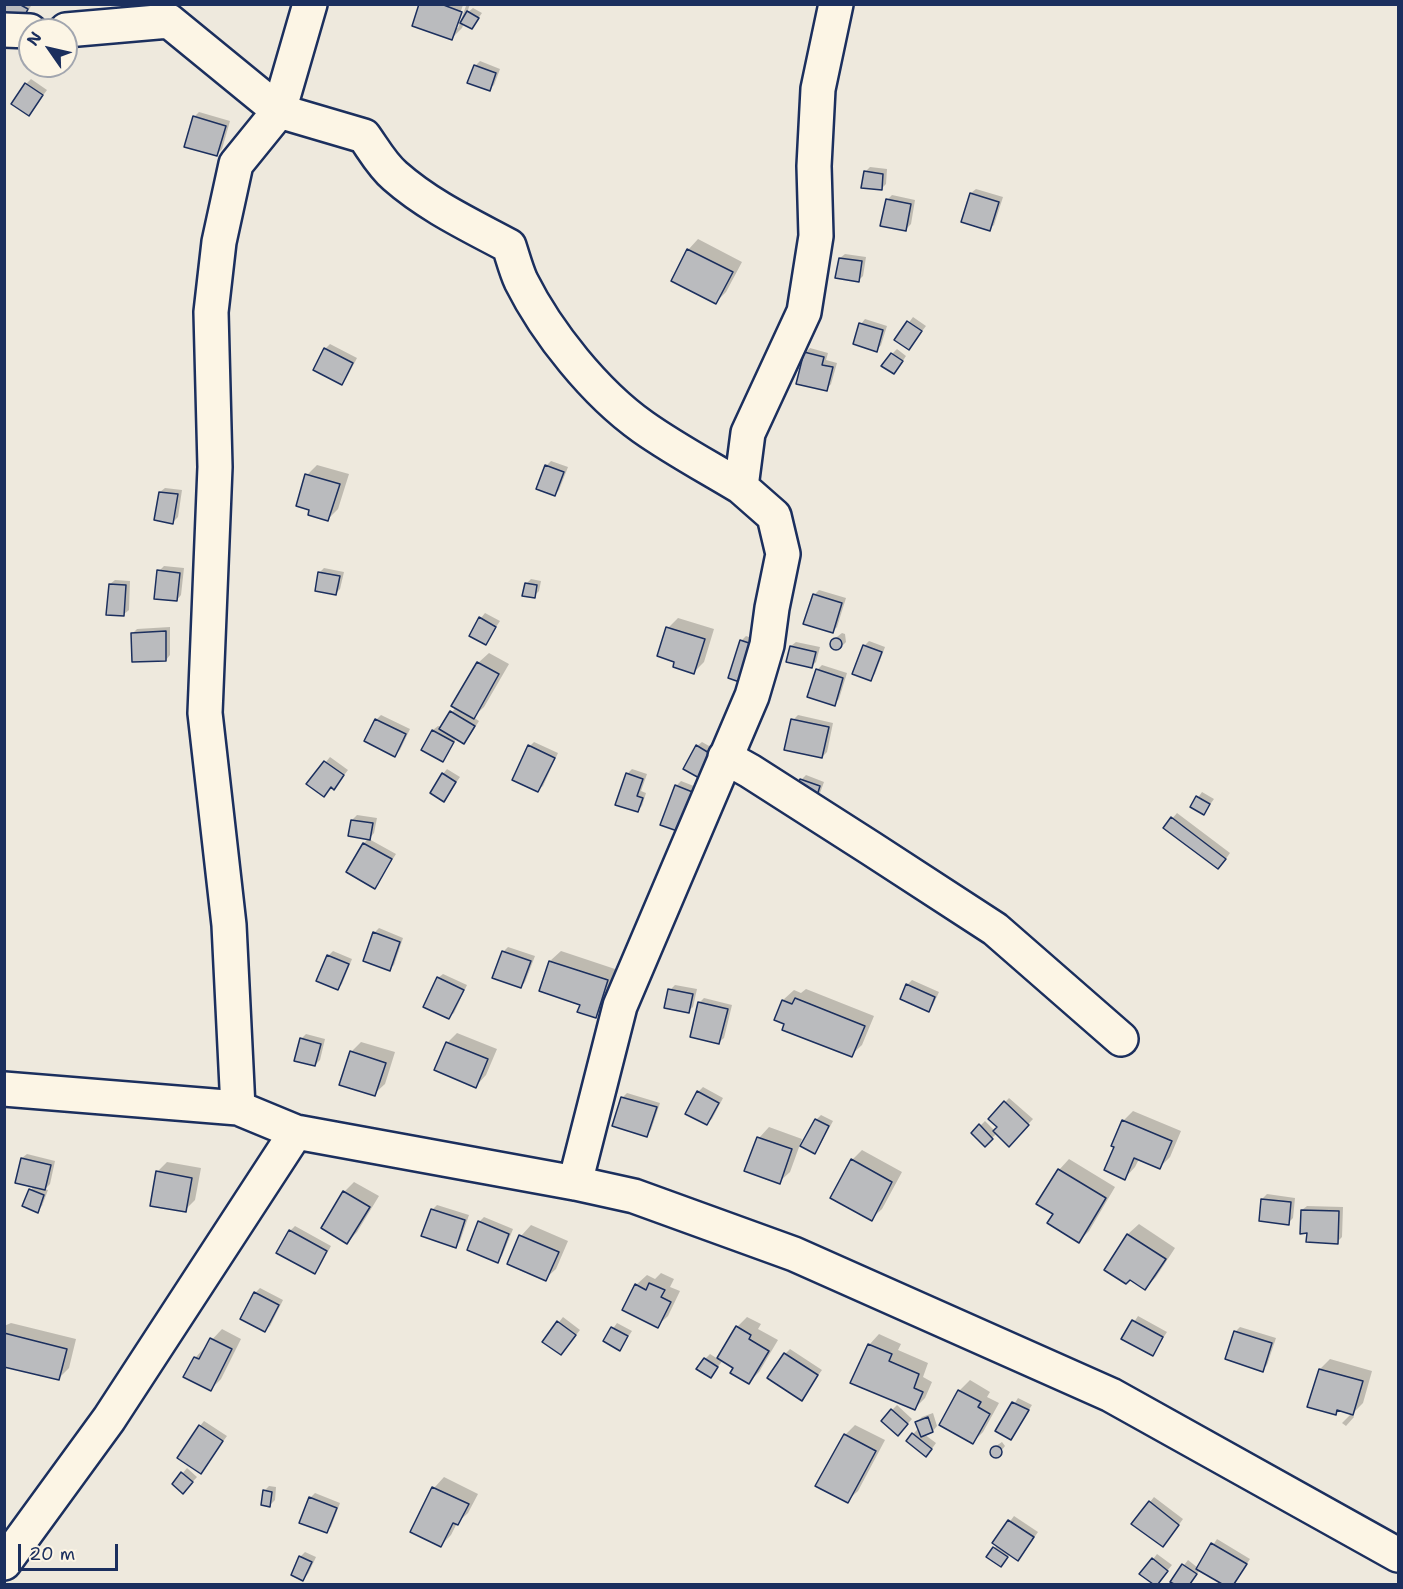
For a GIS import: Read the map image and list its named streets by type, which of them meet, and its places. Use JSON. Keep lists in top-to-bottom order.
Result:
{
  "scale_bar": "20 m",
  "north": "top left"
}
